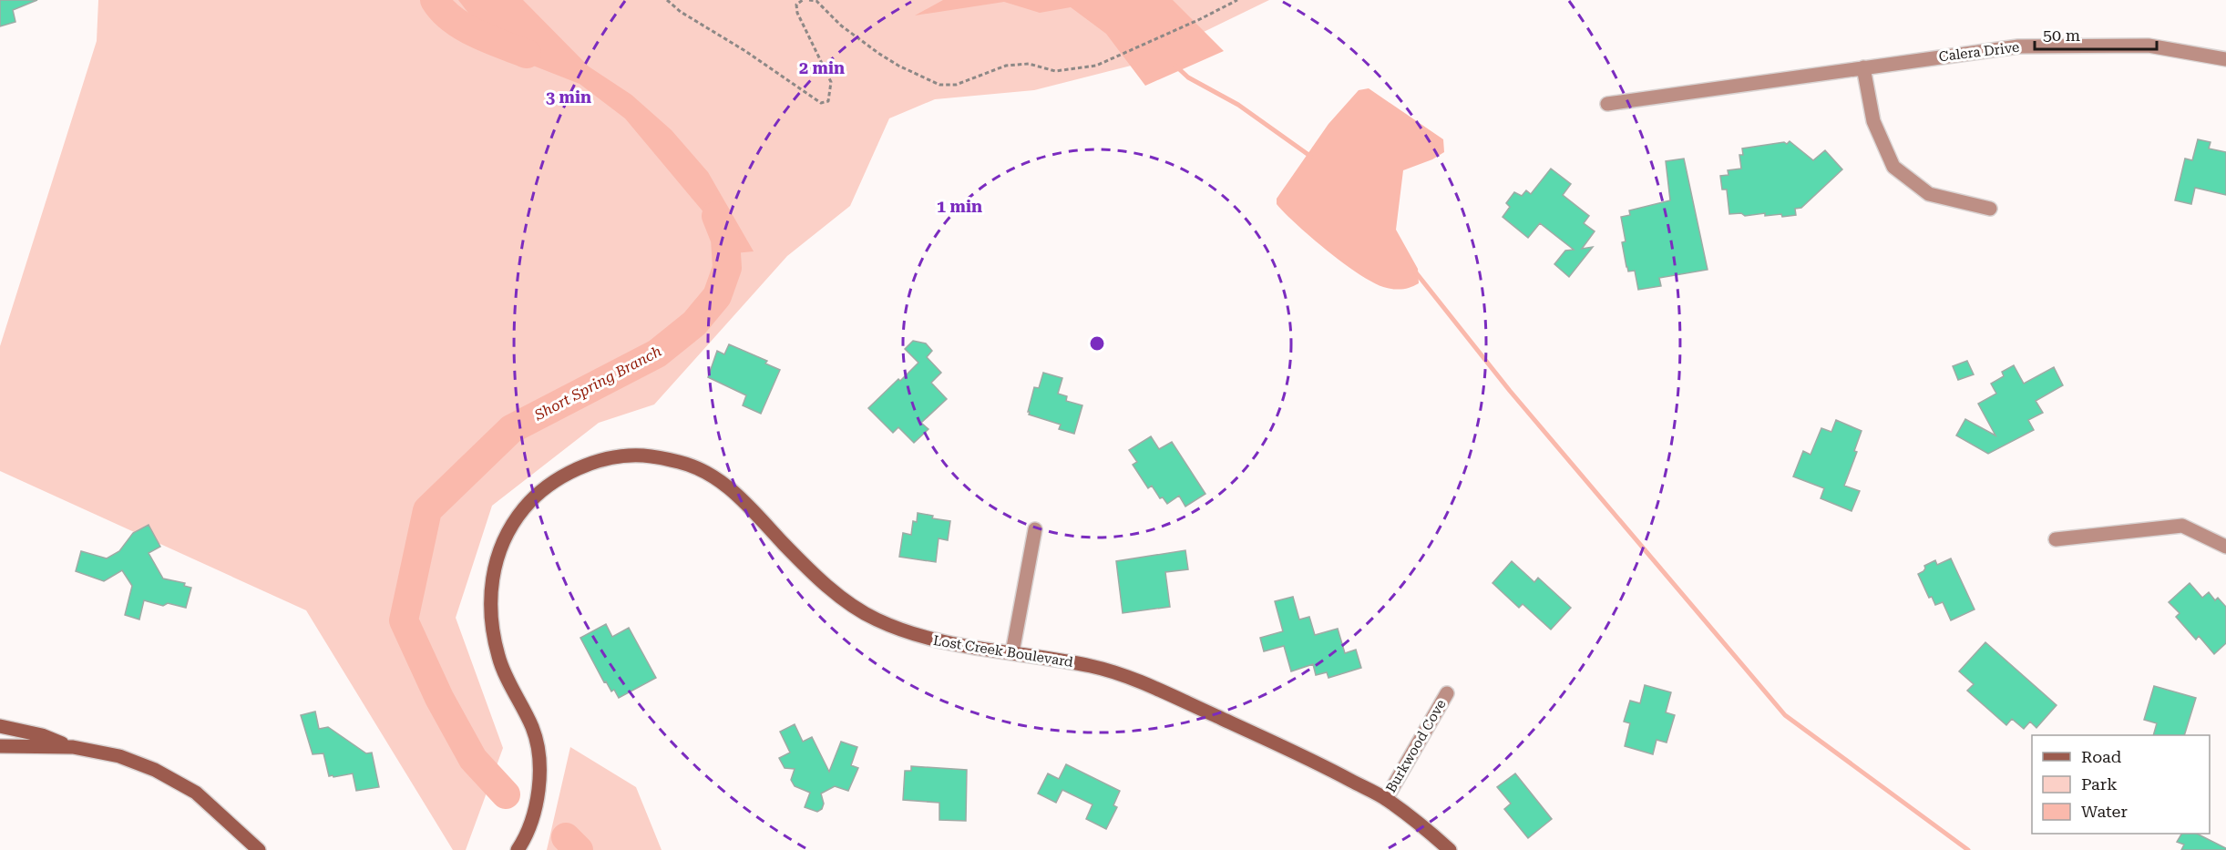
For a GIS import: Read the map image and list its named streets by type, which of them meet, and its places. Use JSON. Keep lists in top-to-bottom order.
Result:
{
  "streets": {
    "street": ["Calera Drive", "Lost Creek Boulevard", "Burkwood Cove"]
  },
  "crossings": [
    ["Lost Creek Boulevard", "Burkwood Cove"]
  ],
  "water": ["Short Spring Branch"],
  "legend": ["Road", "Park", "Water"],
  "scale_bar": "50 m",
  "rings": ["2 min", "3 min", "1 min"]
}
